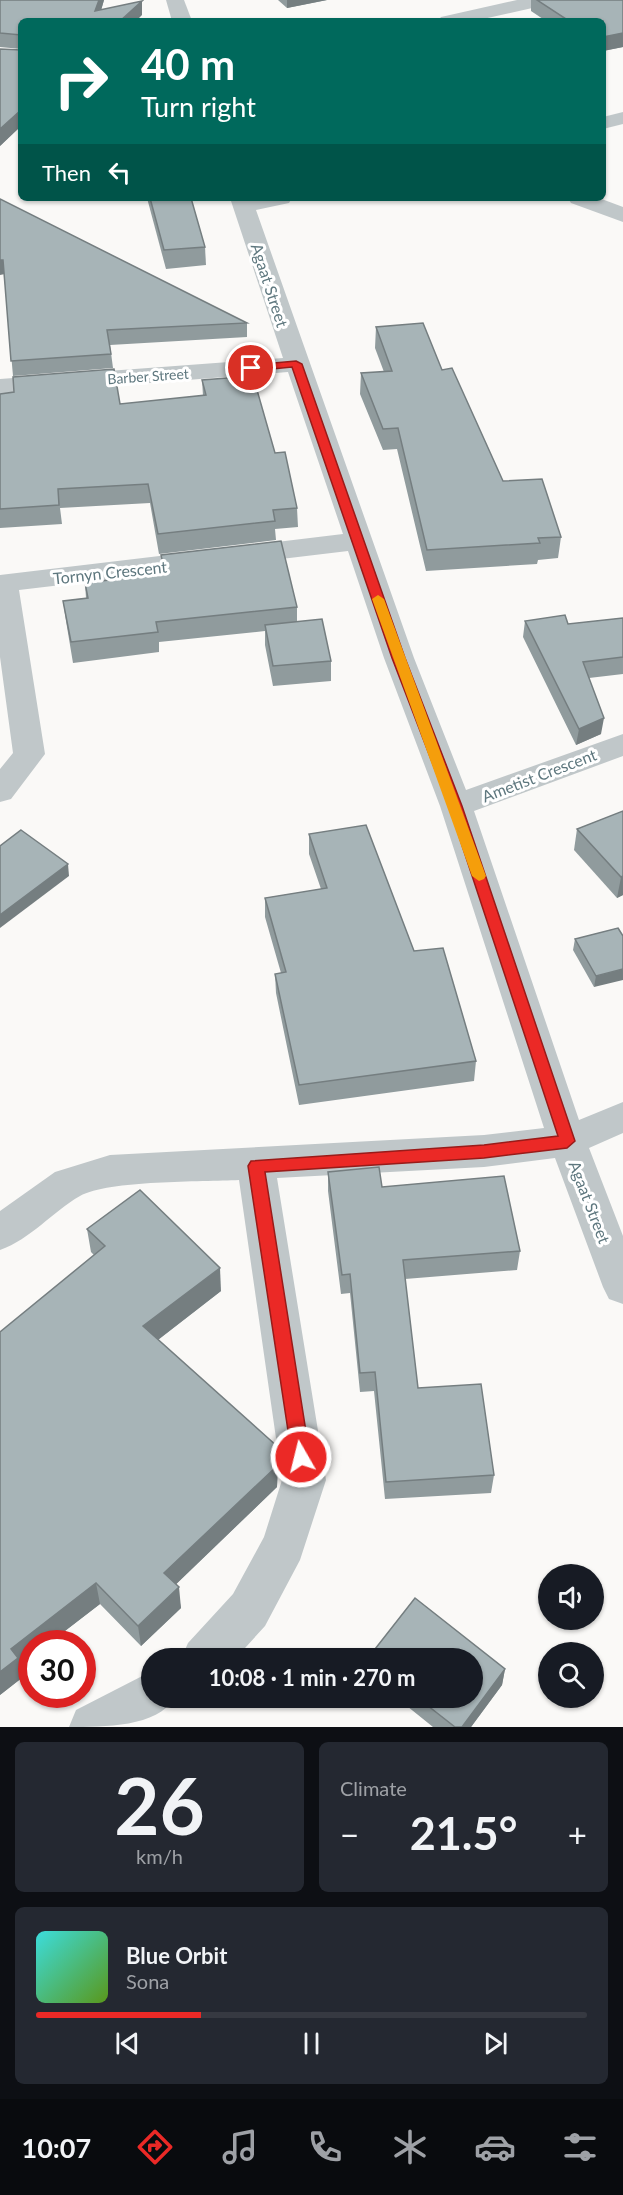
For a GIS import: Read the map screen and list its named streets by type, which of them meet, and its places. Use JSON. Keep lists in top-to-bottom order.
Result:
{
  "streets": {
    "street": [
      "Agaat Street",
      "Barber Street",
      "Tornyn Crescent",
      "Ametist Crescent"
    ]
  },
  "crossings": [
    ["Agaat Street", "Barber Street"],
    ["Agaat Street", "Tornyn Crescent"],
    ["Agaat Street", "Ametist Crescent"]
  ],
  "page": {
    "turn": ["40 m", "Turn right"],
    "then": "Then",
    "limit": "30",
    "trip": "10:08 · 1 min · 270 m",
    "tile": [
      ["26", "km/h"],
      "Climate"
    ],
    "heat": ["−", "21.5°", "+"],
    "song": ["Blue Orbit", "Sona"],
    "tabs": "10:07"
  }
}
